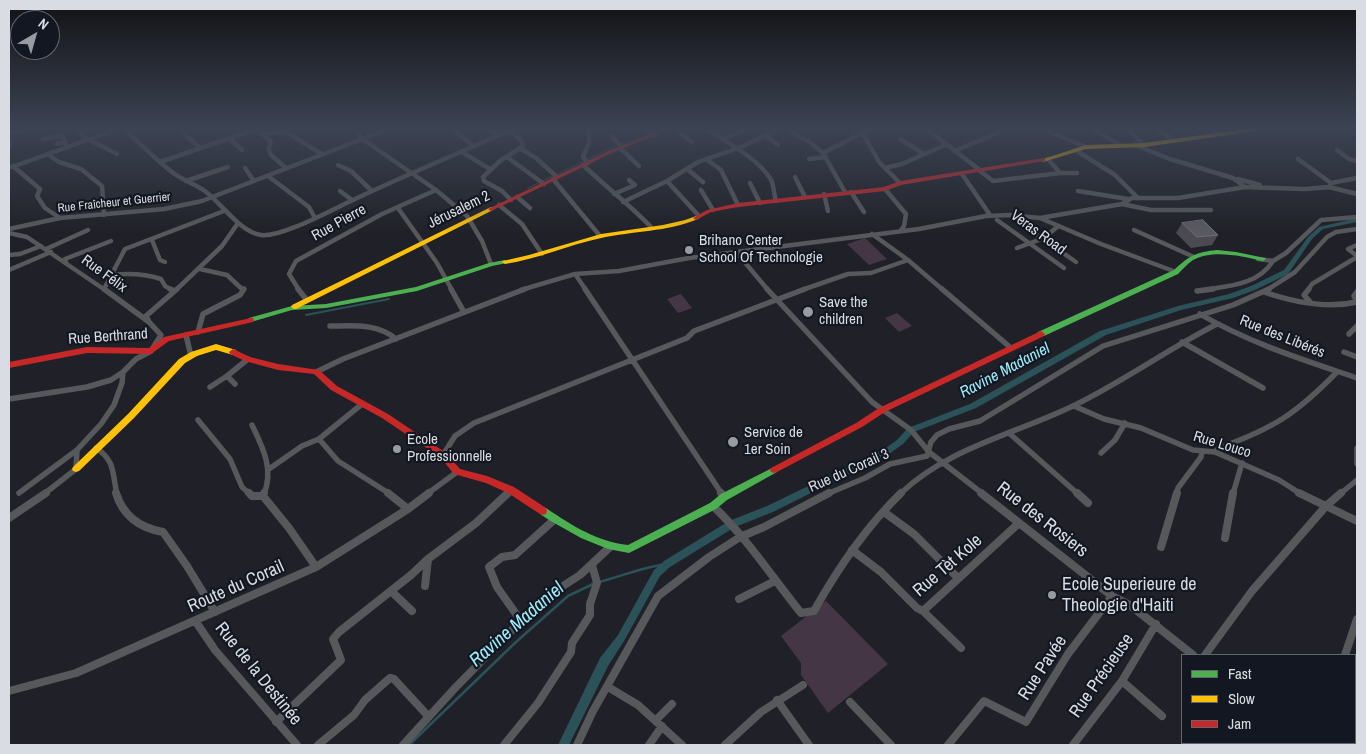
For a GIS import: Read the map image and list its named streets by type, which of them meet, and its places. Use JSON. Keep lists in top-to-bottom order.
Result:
{
  "streets": {
    "street": [
      "Rue Fraîcheur et Guerrier",
      "Jérusalem 2",
      "Rue Pierre",
      "Veras Road",
      "Rue Félix",
      "Rue Berthrand",
      "Rue des Libérés",
      "Rue Louco",
      "Rue du Corail 3",
      "Rue des Rosiers",
      "Rue Tèt Kole",
      "Route du Corail",
      "Rue Pavée",
      "Rue de la Destinée",
      "Rue Précieuse"
    ]
  },
  "crossings": [
    ["Jérusalem 2", "Rue Pierre"],
    ["Jérusalem 2", "Rue Berthrand"],
    ["Rue du Corail 3", "Rue des Rosiers"],
    ["Rue des Rosiers", "Rue Tèt Kole"],
    ["Rue des Rosiers", "Rue Pavée"],
    ["Rue des Rosiers", "Rue Précieuse"],
    ["Route du Corail", "Rue de la Destinée"]
  ],
  "water": ["Ravine Madaniel"],
  "places": [
    "Brihano Center School Of Technologie",
    "Save the children",
    "Service de 1er Soin",
    "Ecole Professionnelle",
    "Ecole Superieure de Theologie d'Haiti"
  ],
  "legend": ["Fast", "Slow", "Jam"],
  "north": "top right"
}
